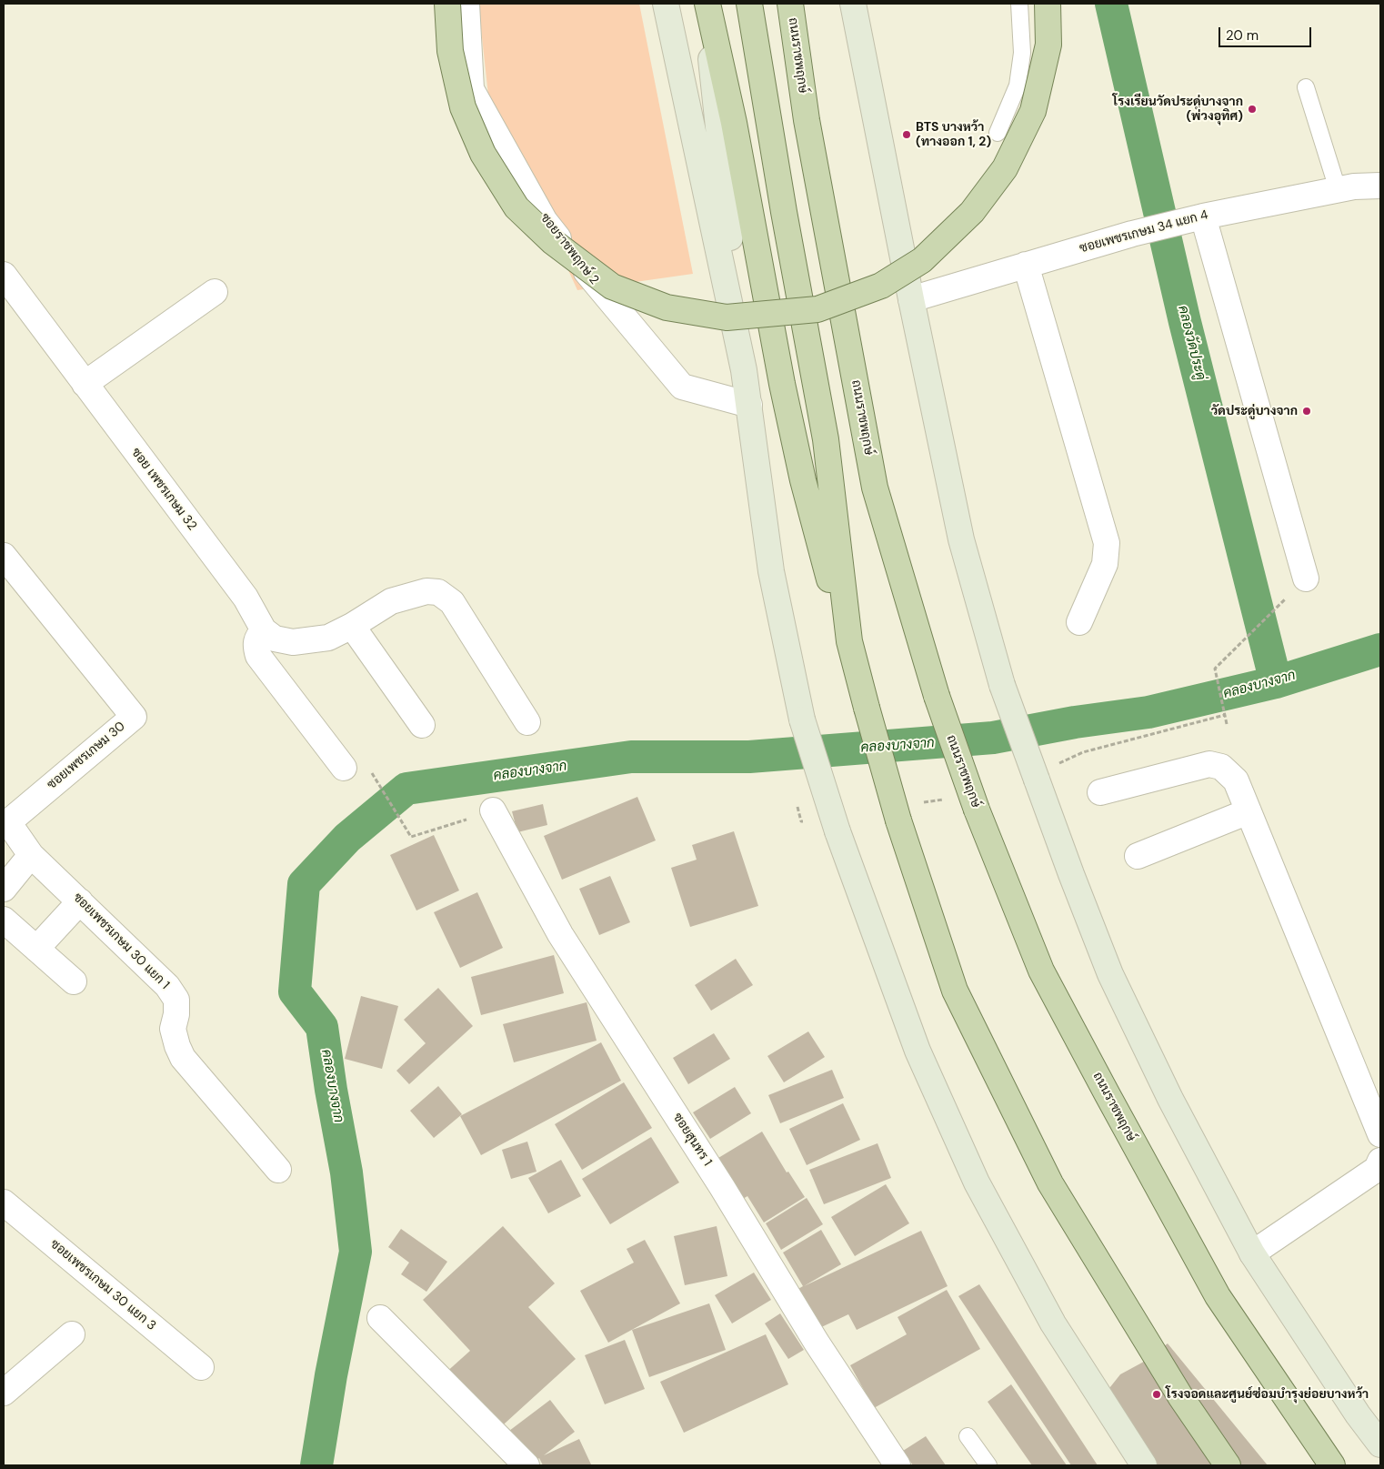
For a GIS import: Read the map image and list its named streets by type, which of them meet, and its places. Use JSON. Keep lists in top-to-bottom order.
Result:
{
  "streets": {
    "main road": ["ถนนราชพฤกษ์"],
    "street": [
      "ซอยเพชรเกษม 34 แยก 4",
      "ซอยราชพฤกษ์ 2",
      "ซอย เพชรเกษม 32",
      "ซอยเพชรเกษม 30",
      "ซอยเพชรเกษม 30 แยก 1",
      "ซอยสุนทร 1",
      "ซอยเพชรเกษม 30 แยก 3"
    ]
  },
  "crossings": [
    ["ซอยเพชรเกษม 30", "ซอยเพชรเกษม 30 แยก 1"]
  ],
  "water": ["คลองวัดประดู่", "คลองบางจาก"],
  "places": [
    "โรงเรียนวัดประดู่บางจาก (พ่วงอุทิศ)",
    "BTS บางหว้า (ทางออก 1, 2)",
    "วัดประดู่บางจาก",
    "โรงจอดและศูนย์ซ่อมบำรุงย่อยบางหว้า"
  ],
  "scale_bar": "20 m"
}
